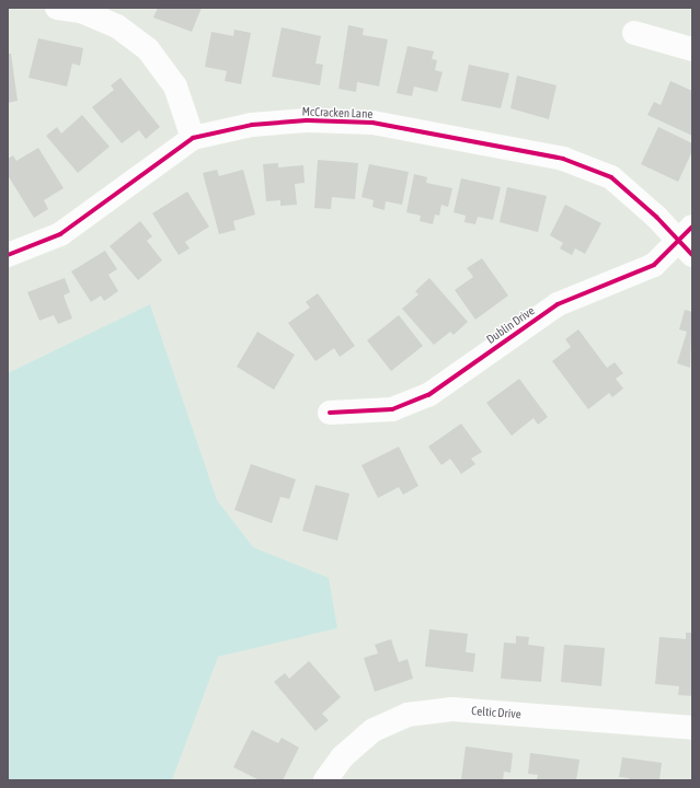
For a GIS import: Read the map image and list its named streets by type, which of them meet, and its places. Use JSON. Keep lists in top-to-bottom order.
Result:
{
  "streets": {
    "street": ["McCracken Lane", "Dublin Drive", "Celtic Drive"]
  },
  "crossings": [
    ["McCracken Lane", "Dublin Drive"]
  ]
}
